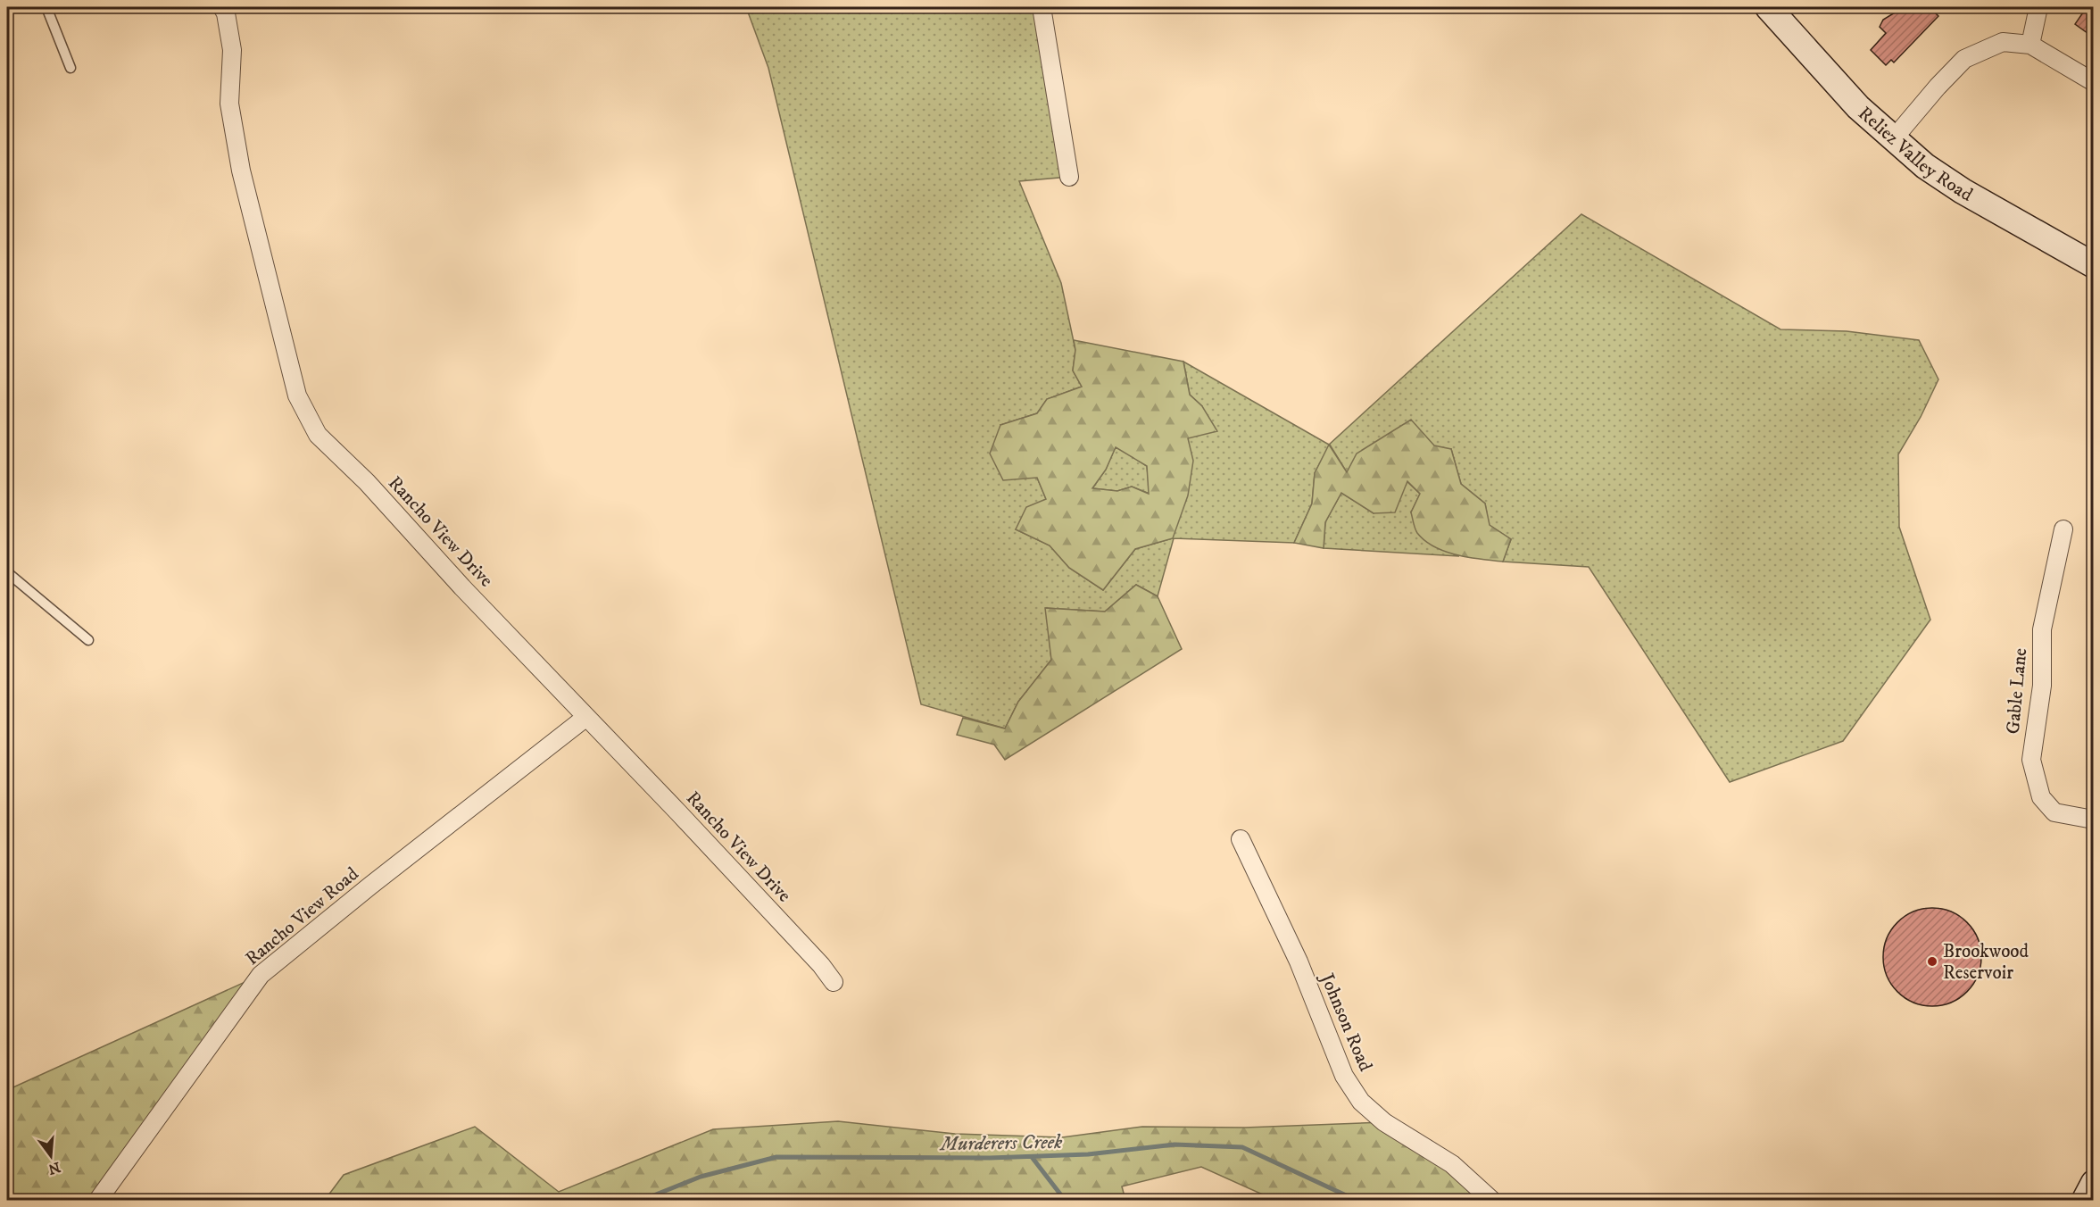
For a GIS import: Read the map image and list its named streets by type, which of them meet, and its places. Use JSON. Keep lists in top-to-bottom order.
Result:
{
  "streets": {
    "main road": ["Reliez Valley Road"],
    "street": [
      "Rancho View Drive",
      "Gable Lane",
      "Rancho View Road",
      "Johnson Road"
    ]
  },
  "crossings": [
    ["Rancho View Drive", "Rancho View Road"]
  ],
  "water": ["Murderers Creek"],
  "places": ["Brookwood Reservoir"],
  "north": "bottom"
}
